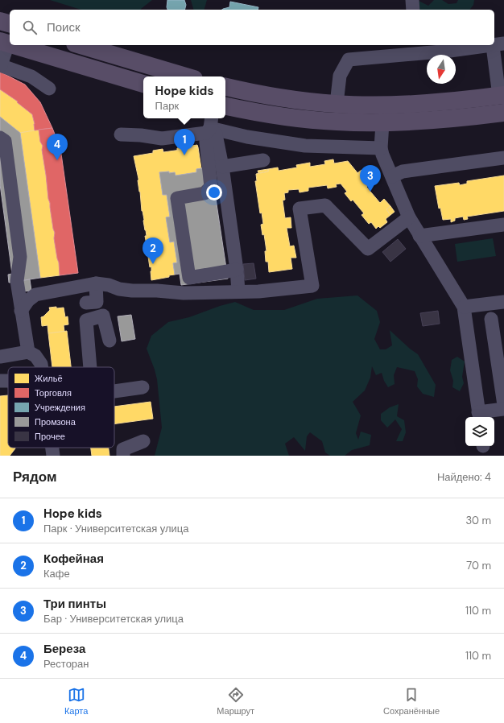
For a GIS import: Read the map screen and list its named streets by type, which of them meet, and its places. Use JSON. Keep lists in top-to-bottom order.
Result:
{
  "legend": [
    "Жильё",
    "Торговля",
    "Учреждения",
    "Промзона",
    "Прочее"
  ],
  "north": "bottom",
  "page": {
    "search": "Поиск",
    "popup": ["Hope kids", "Парк"],
    "pins": [
      "1",
      "4",
      "3",
      "2"
    ],
    "heading": ["Рядом", "Найдено: 4"],
    "list": [
      {
        "mark": "1",
        "name": "Hope kids",
        "note": "Парк · Университетская улица",
        "value": "30 m"
      },
      {
        "mark": "2",
        "name": "Кофейная",
        "note": "Кафе",
        "value": "70 m"
      },
      {
        "mark": "3",
        "name": "Три пинты",
        "note": "Бар · Университетская улица",
        "value": "110 m"
      },
      {
        "mark": "4",
        "name": "Береза",
        "note": "Ресторан",
        "value": "110 m"
      }
    ],
    "nav": ["Карта", "Маршрут", "Сохранённые"]
  }
}
